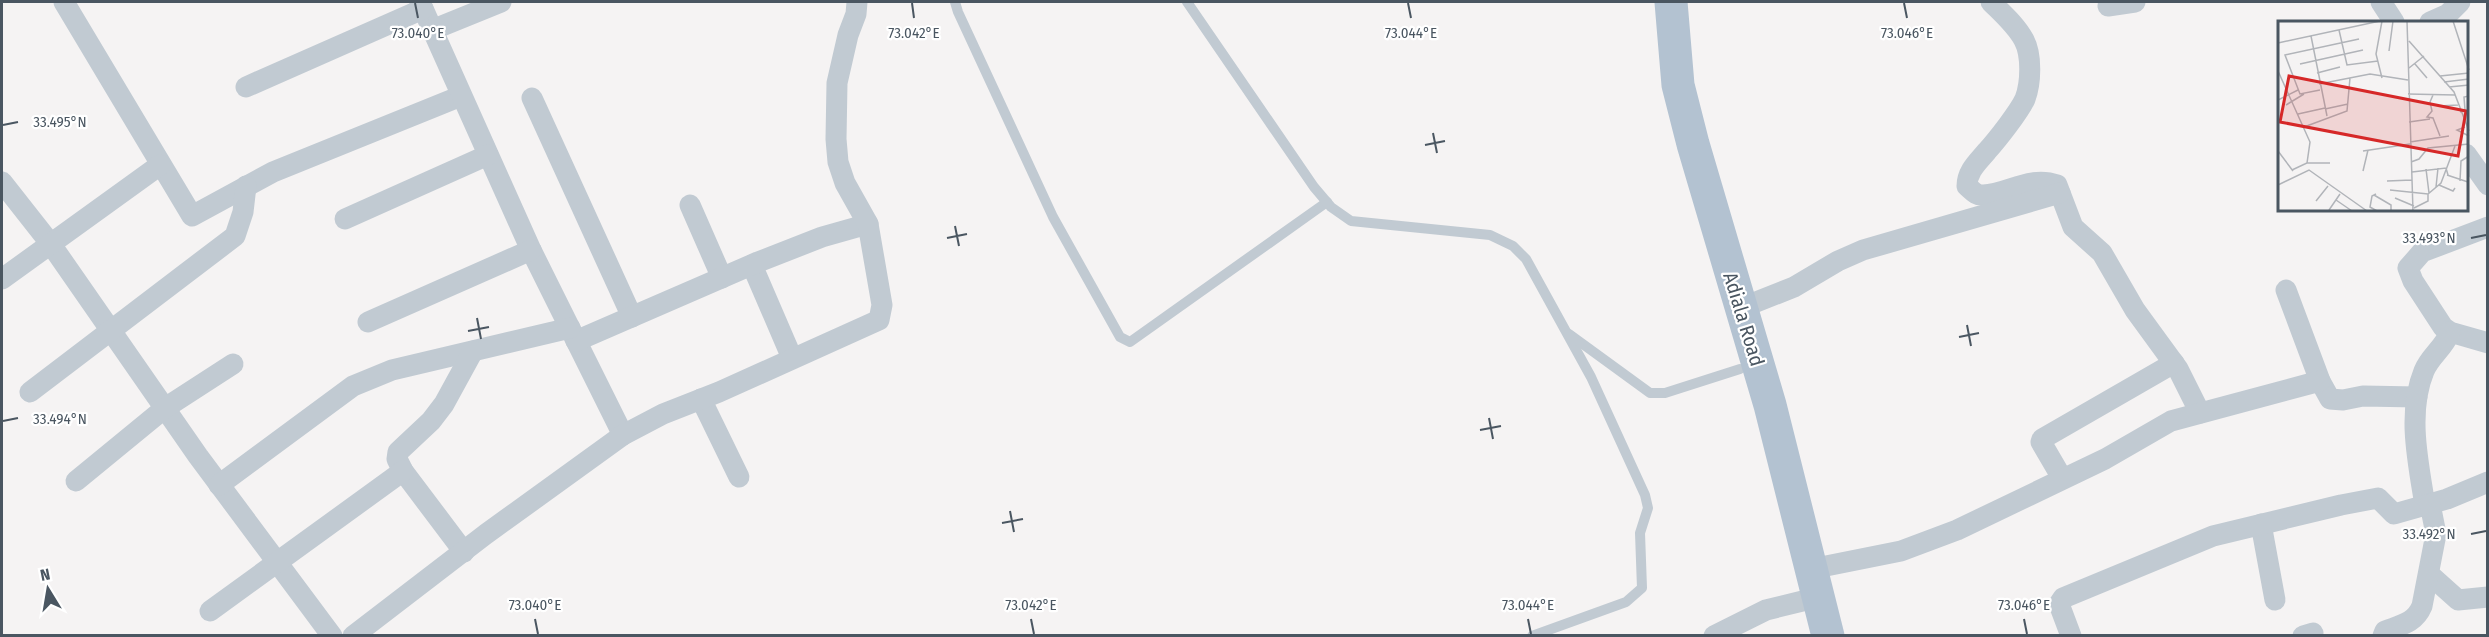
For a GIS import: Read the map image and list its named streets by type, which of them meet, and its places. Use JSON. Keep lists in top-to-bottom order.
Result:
{
  "streets": {
    "main road": ["Adiala Road"]
  },
  "north": "top",
  "coordinates": [
    "73.040°E",
    "73.042°E",
    "73.044°E",
    "73.046°E",
    "33.495°N",
    "33.493°N",
    "33.494°N",
    "33.492°N"
  ]
}
